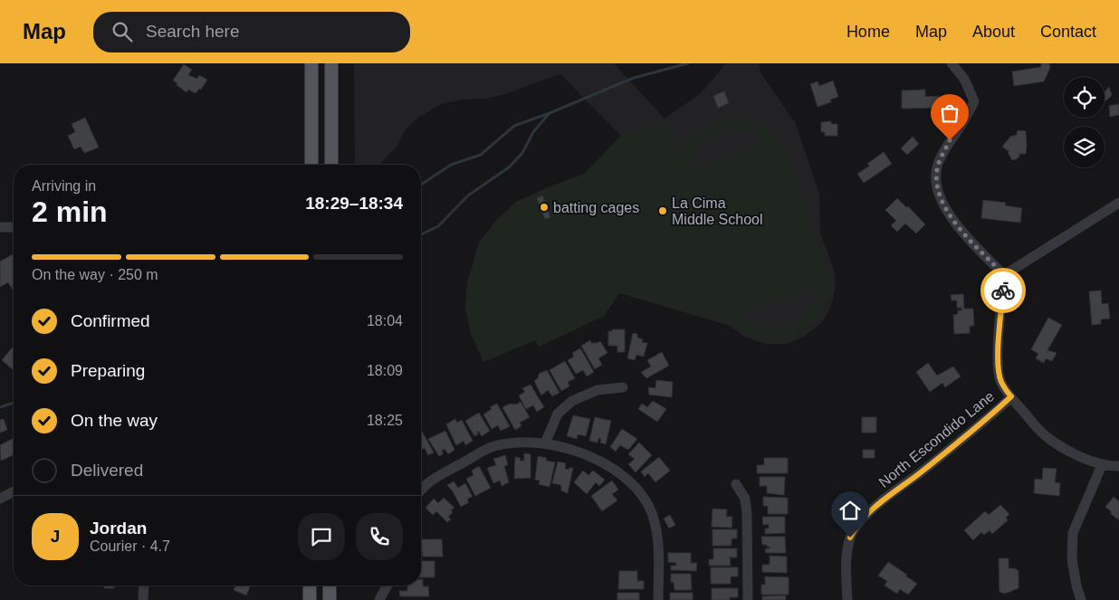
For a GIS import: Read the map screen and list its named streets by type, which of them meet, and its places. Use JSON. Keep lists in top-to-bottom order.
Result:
{
  "streets": {
    "street": ["North Escondido Lane"]
  },
  "places": ["batting cages", "La Cima Middle School"],
  "page": {
    "header": "Map",
    "search": "Search here",
    "nav": [
      "Home",
      "Map",
      "About",
      "Contact"
    ],
    "heading": ["2 min", "Arriving in", "18:29–18:34"],
    "panel": ["Jordan", "Courier · 4.7"],
    "bar": "On the way · 250 m",
    "list": [
      ["Confirmed", "18:04"],
      ["Preparing", "18:09"],
      ["On the way", "18:25"],
      "Delivered"
    ],
    "round": "J"
  }
}
